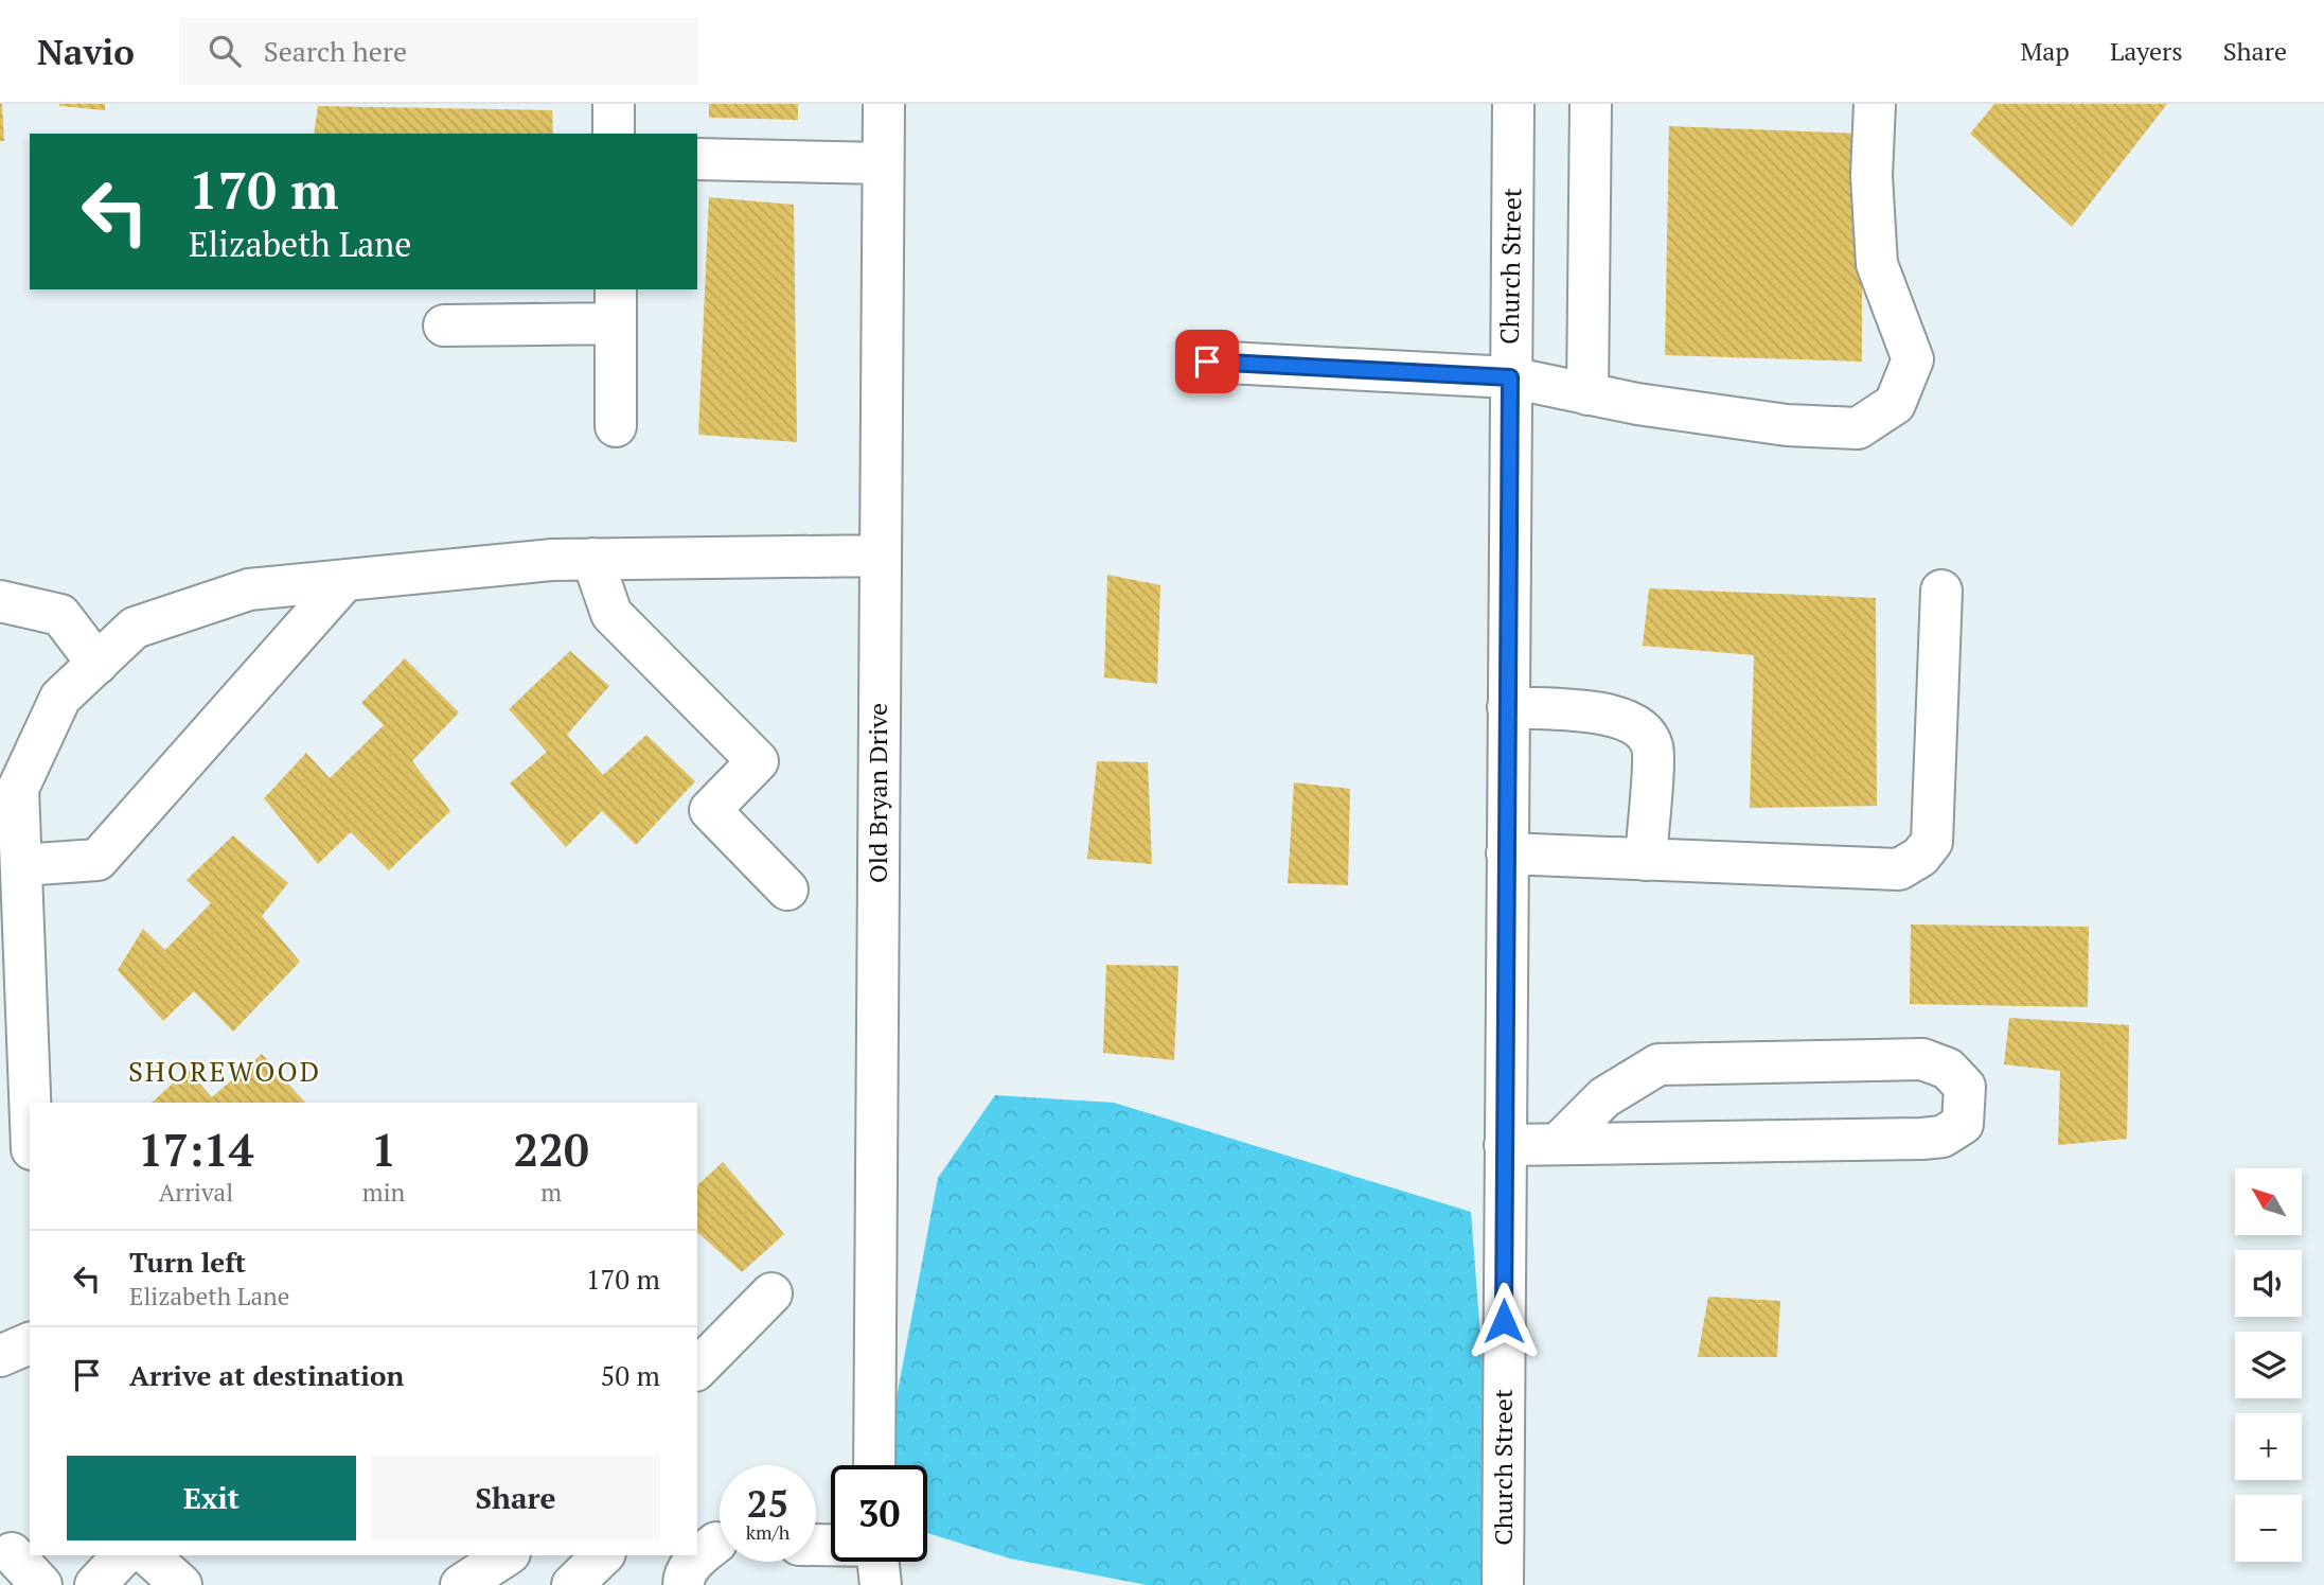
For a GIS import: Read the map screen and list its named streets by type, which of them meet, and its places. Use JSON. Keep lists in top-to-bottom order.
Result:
{
  "streets": {
    "street": ["Church Street", "Old Bryan Drive"]
  },
  "districts": ["SHOREWOOD"],
  "north": "top left",
  "page": {
    "header": "Navio",
    "search": "Search here",
    "nav": ["Map", "Layers", "Share"],
    "turn": ["170 m", "Elizabeth Lane"],
    "eta": [
      "17:14",
      "Arrival",
      "1",
      "min",
      "220",
      "m"
    ],
    "map_buttons": ["+", "−"],
    "list": [
      {
        "name": "Turn left",
        "note": "Elizabeth Lane",
        "value": "170 m"
      },
      {
        "name": "Arrive at destination",
        "value": "50 m"
      }
    ],
    "buttons": ["Exit", "Share"],
    "speed": "25 km/h",
    "limit": "30"
  }
}
